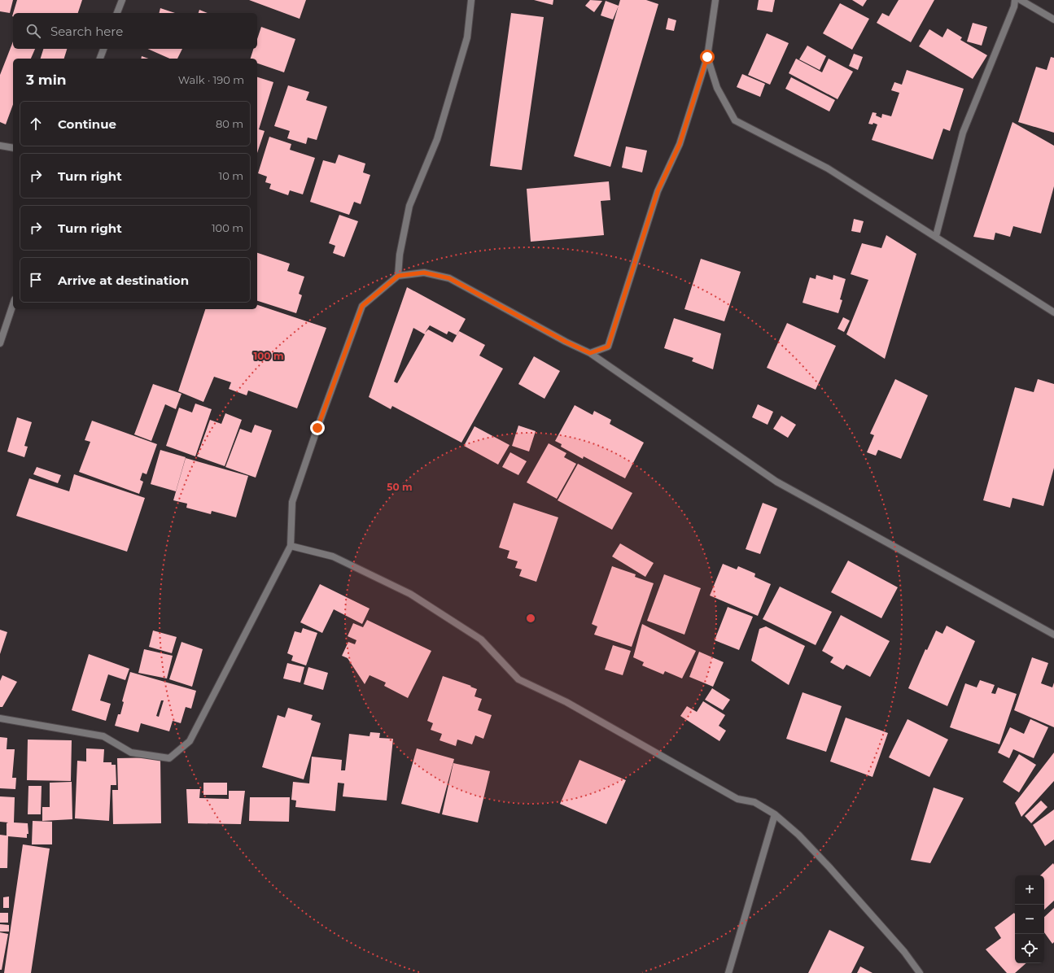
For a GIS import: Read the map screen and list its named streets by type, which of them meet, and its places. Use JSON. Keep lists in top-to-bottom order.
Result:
{
  "page": {
    "search": "Search here",
    "heading": ["3 min", "Walk · 190 m"],
    "list": [
      ["Continue", "80 m"],
      ["Turn right", "10 m"],
      ["Turn right", "100 m"],
      "Arrive at destination"
    ],
    "map_buttons": ["+", "−"]
  },
  "rings": ["100 m", "50 m"]
}
